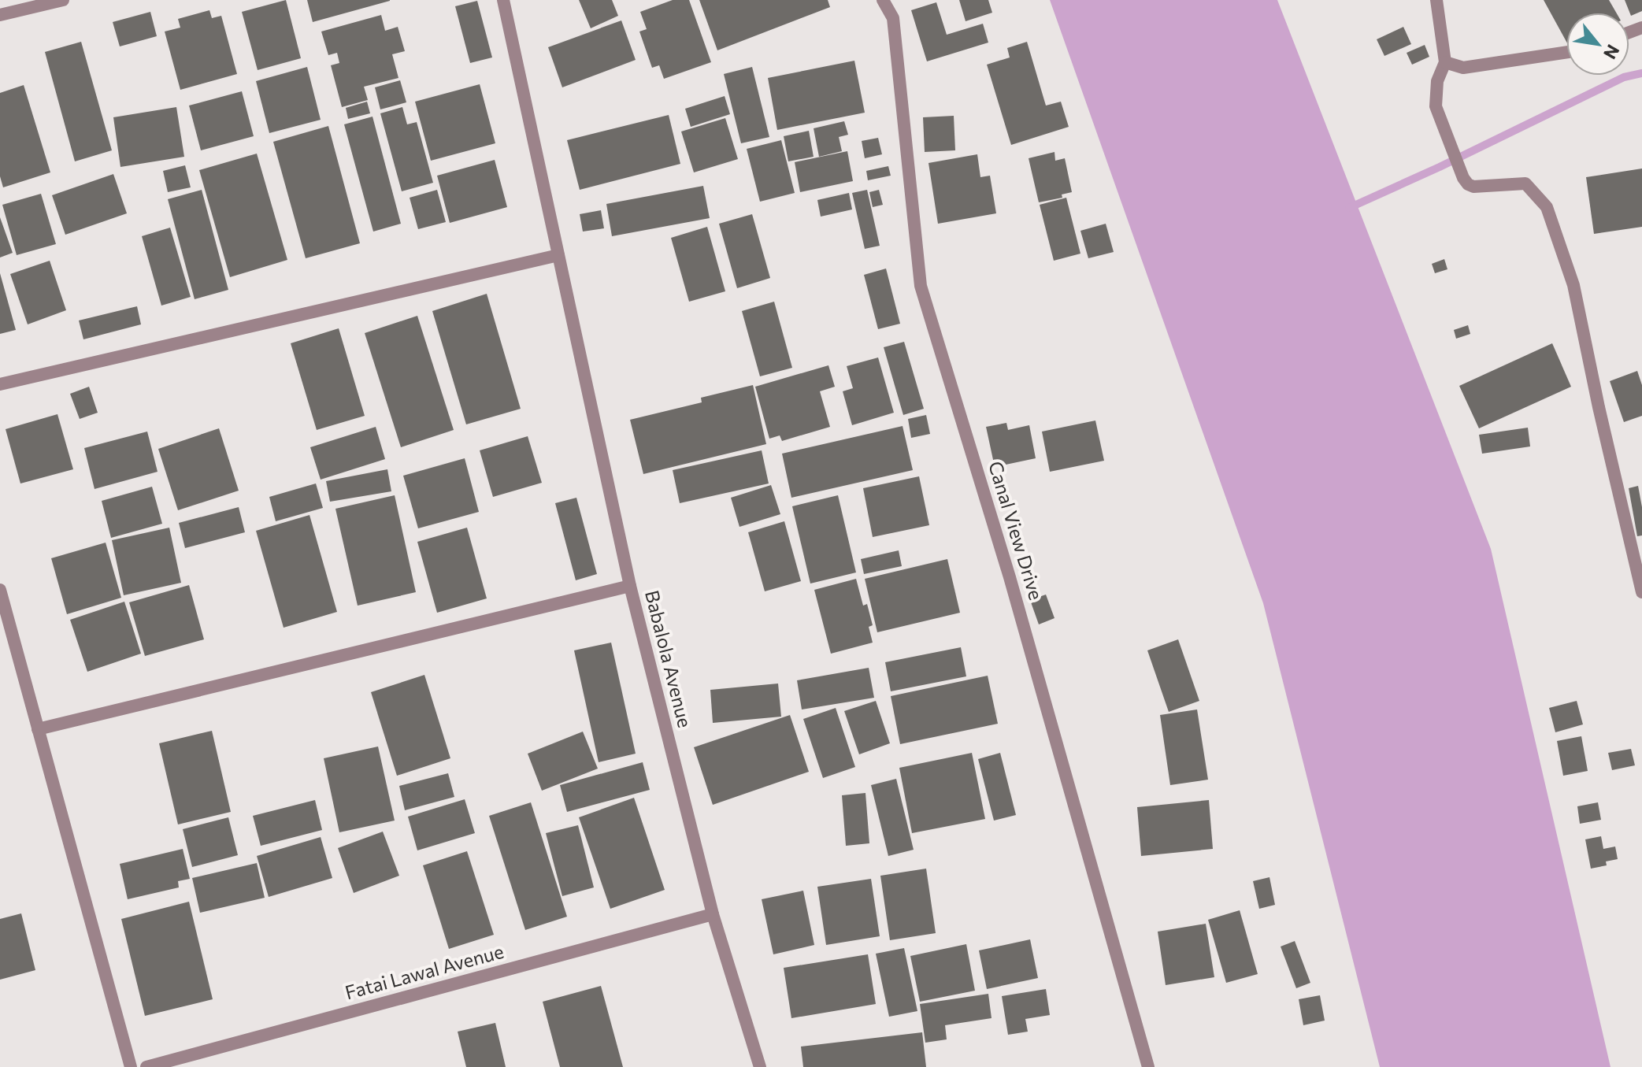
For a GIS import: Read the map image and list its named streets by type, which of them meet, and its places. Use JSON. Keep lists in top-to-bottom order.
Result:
{
  "streets": {
    "street": ["Canal View Drive", "Babalola Avenue", "Fatai Lawal Avenue"]
  },
  "crossings": [
    ["Babalola Avenue", "Fatai Lawal Avenue"]
  ],
  "north": "bottom right"
}
